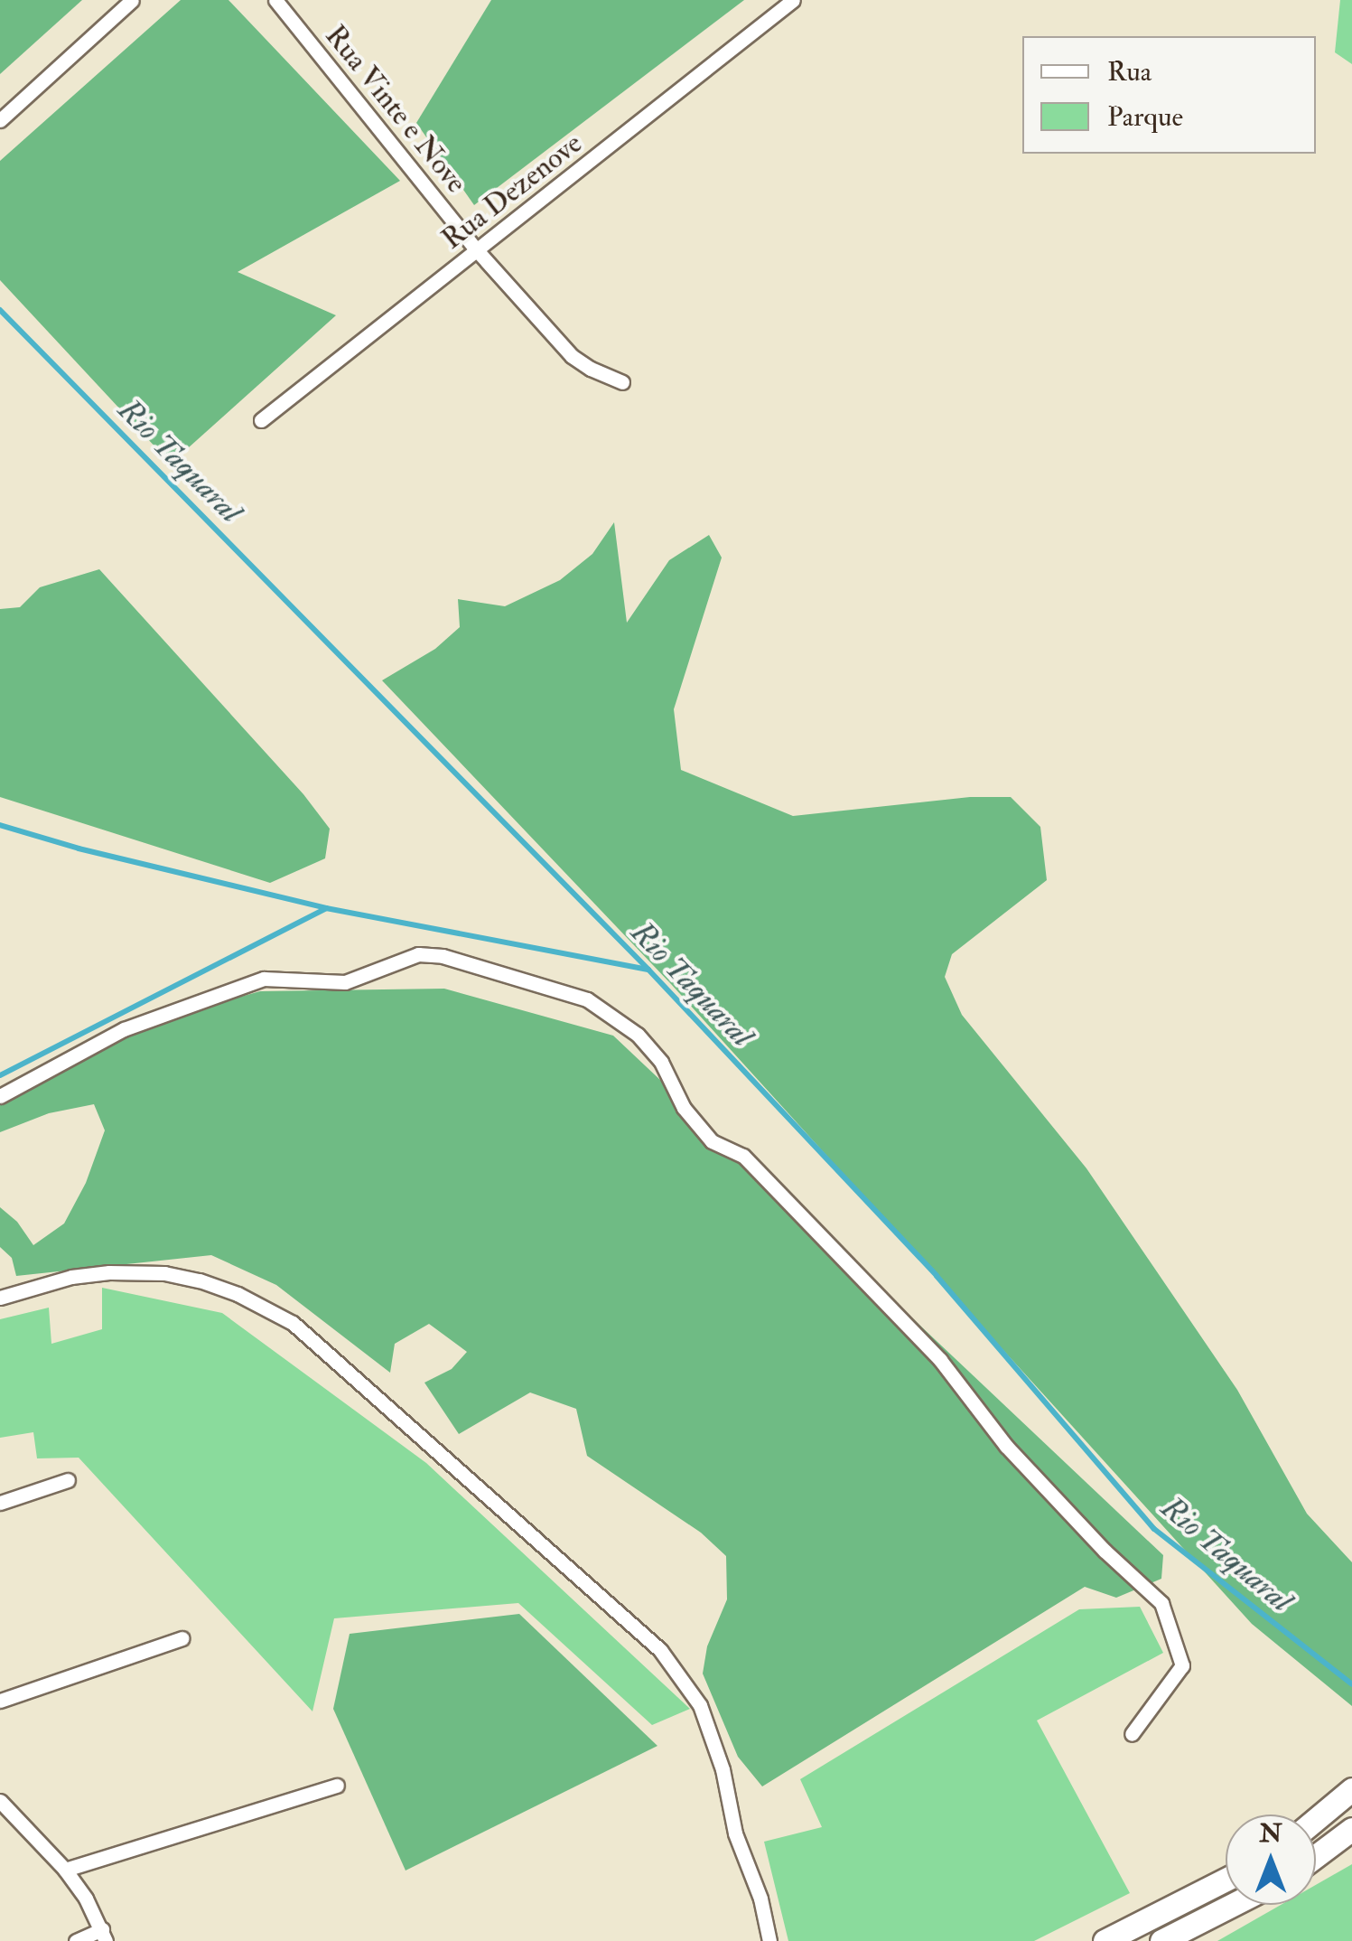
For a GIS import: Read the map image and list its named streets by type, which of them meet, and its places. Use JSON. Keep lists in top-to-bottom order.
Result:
{
  "streets": {
    "street": ["Rua Vinte e Nove", "Rua Dezenove"]
  },
  "crossings": [
    ["Rua Vinte e Nove", "Rua Dezenove"]
  ],
  "water": ["Rio Taquaral"],
  "legend": ["Rua", "Parque"],
  "north": "top"
}
